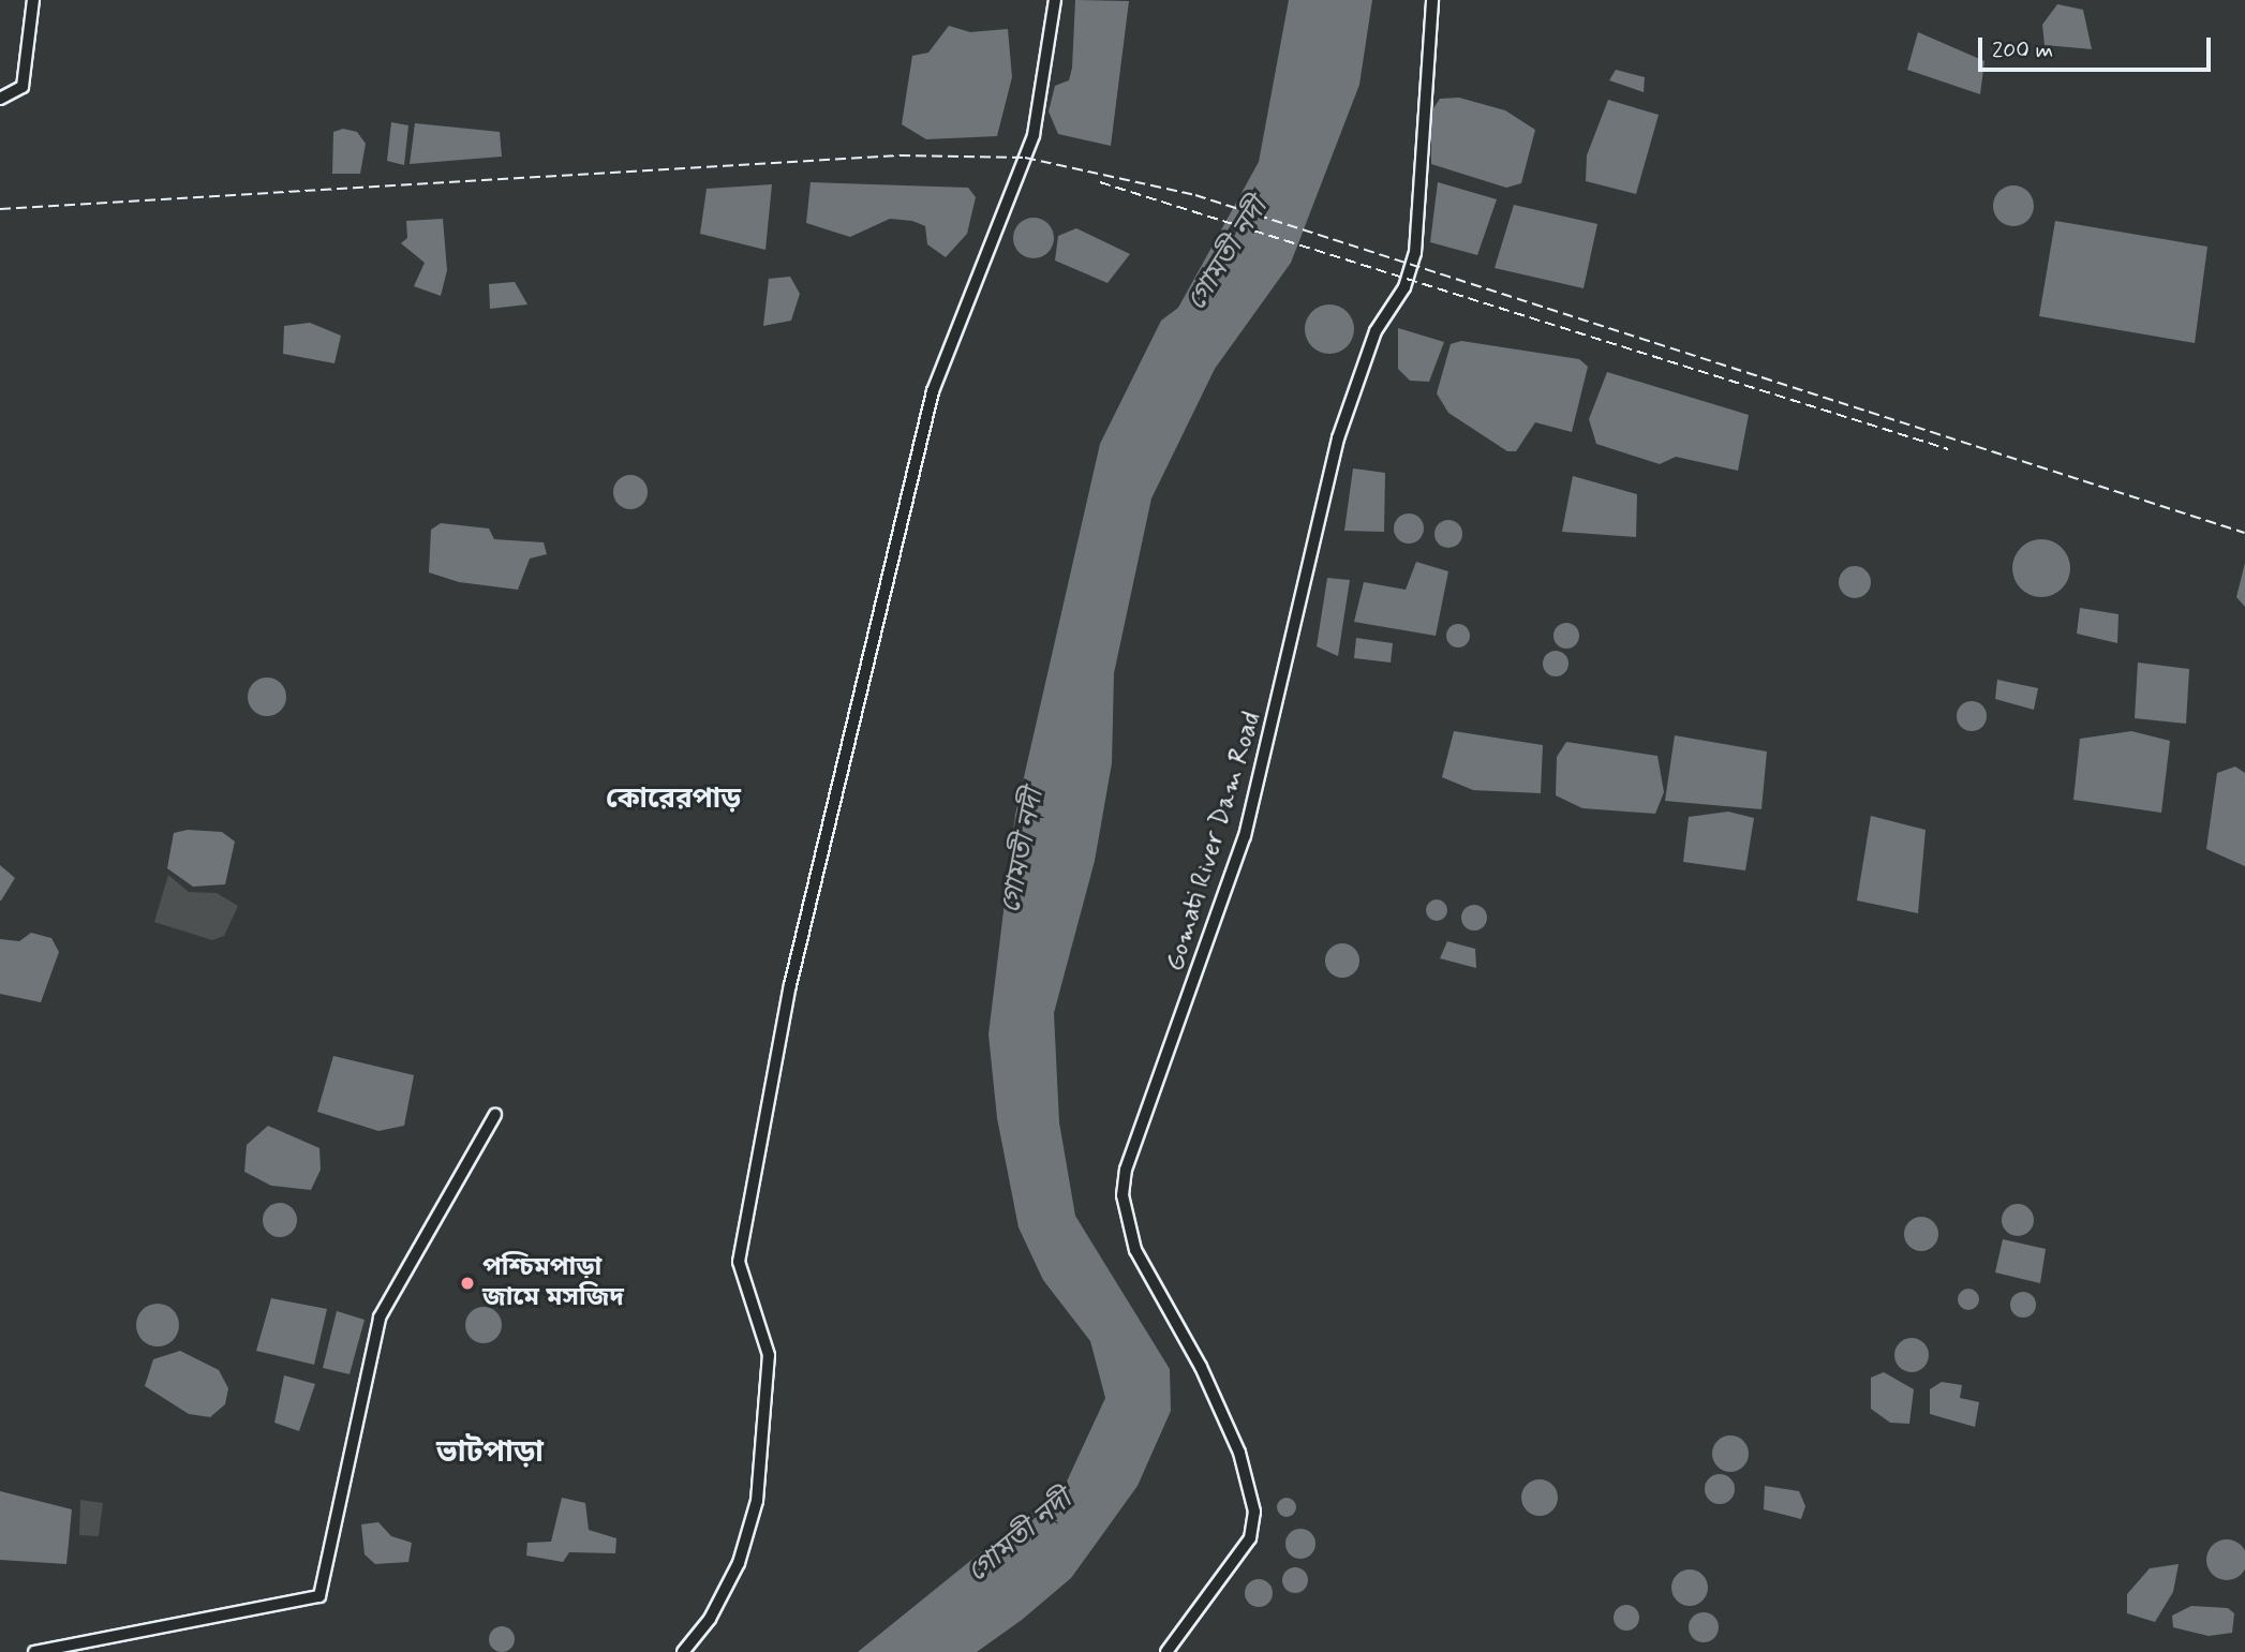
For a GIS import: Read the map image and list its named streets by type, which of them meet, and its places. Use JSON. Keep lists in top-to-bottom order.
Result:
{
  "streets": {
    "street": ["Gomati River Dam Road"]
  },
  "districts": ["কোরেরপাড়", "ভাটপাড়া"],
  "water": ["গোমতী নদী"],
  "places": ["পশ্চিমপাড়া জামে মসজিদ"],
  "scale_bar": "200 m"
}
